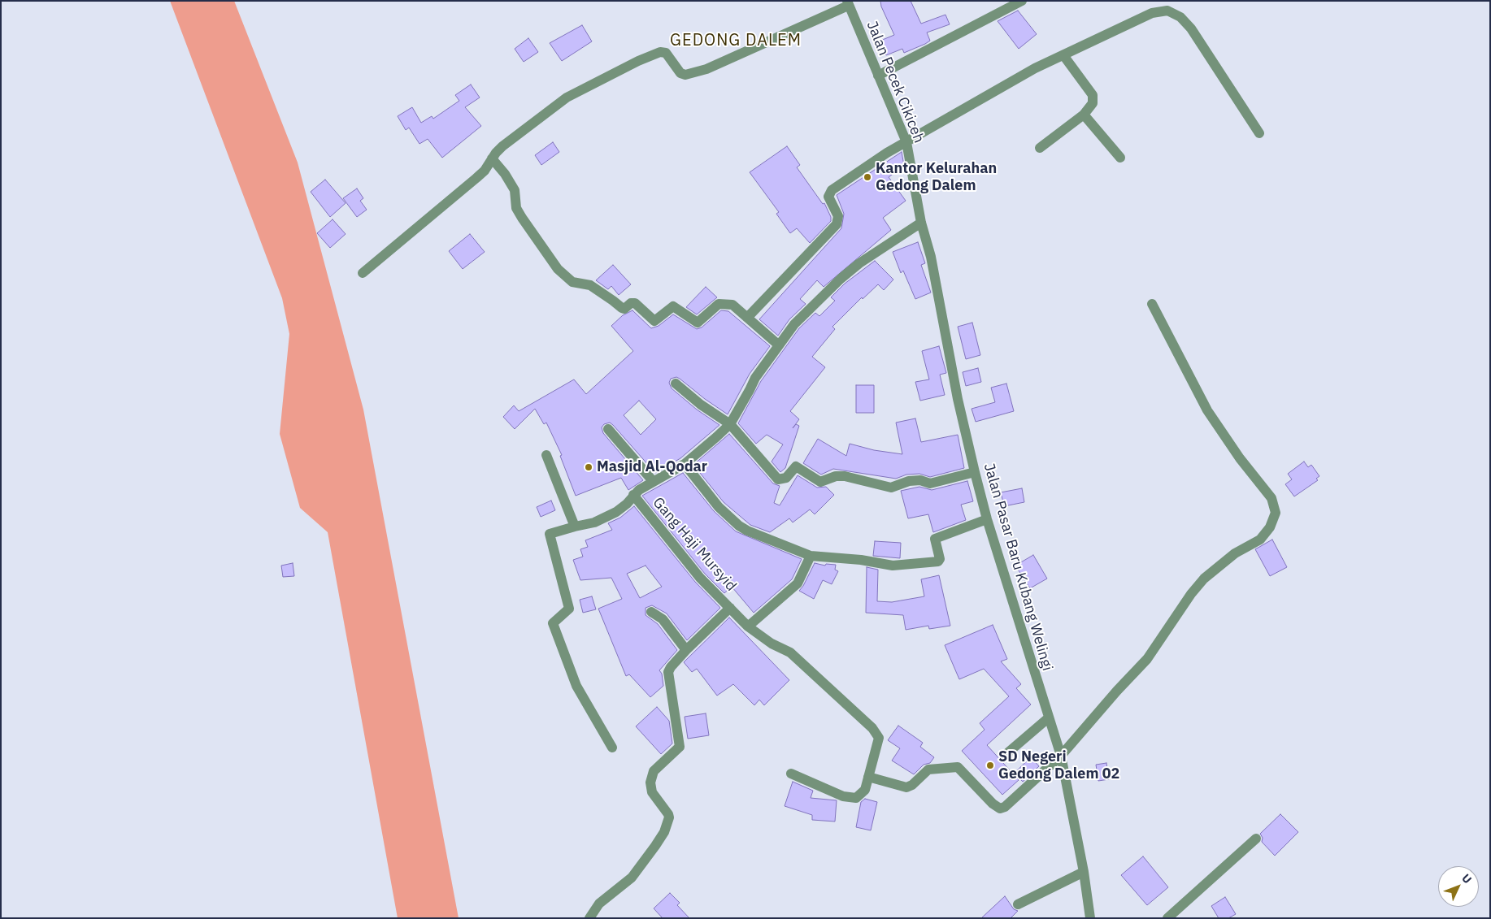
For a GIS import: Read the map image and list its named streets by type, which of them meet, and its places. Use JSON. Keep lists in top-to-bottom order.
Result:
{
  "streets": {
    "street": ["Jalan Pecek Cikiceh", "Gang Haji Mursyid", "Jalan Pasar Baru Kubang Welingi"]
  },
  "crossings": [
    ["Jalan Pecek Cikiceh", "Gang Haji Mursyid"],
    ["Jalan Pecek Cikiceh", "Jalan Pasar Baru Kubang Welingi"],
    ["Gang Haji Mursyid", "Jalan Pasar Baru Kubang Welingi"]
  ],
  "districts": ["GEDONG DALEM"],
  "places": ["Kantor Kelurahan Gedong Dalem", "Masjid Al-Qodar", "SD Negeri Gedong Dalem 02"],
  "north": "top right"
}
